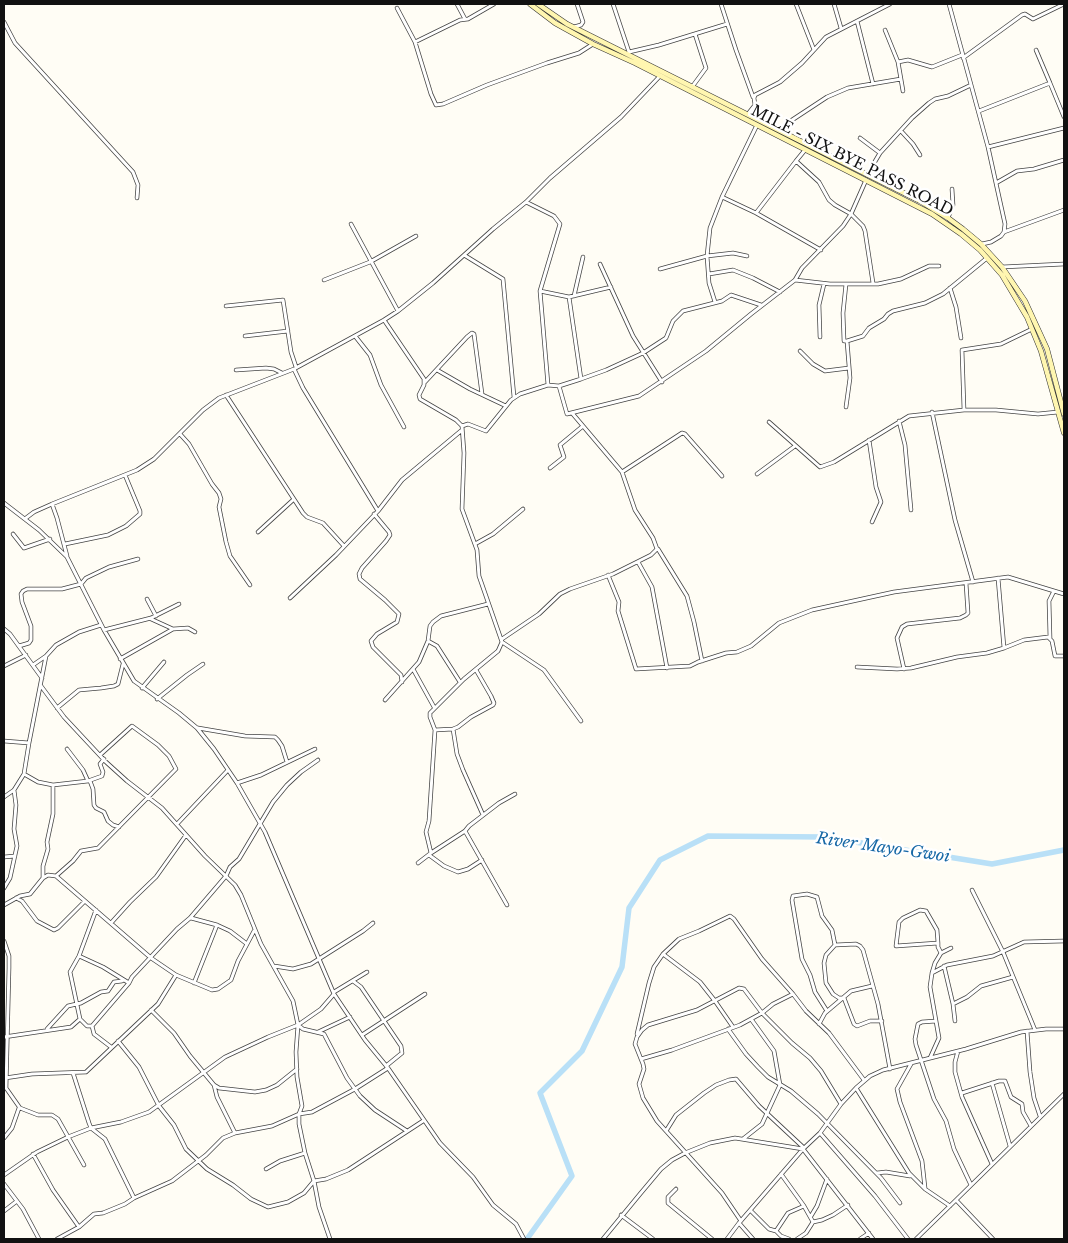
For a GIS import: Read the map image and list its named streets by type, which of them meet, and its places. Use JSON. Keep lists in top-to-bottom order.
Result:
{
  "streets": {
    "street": ["MILE - SIX BYE PASS ROAD"]
  },
  "water": ["River Mayo-Gwoi"]
}
